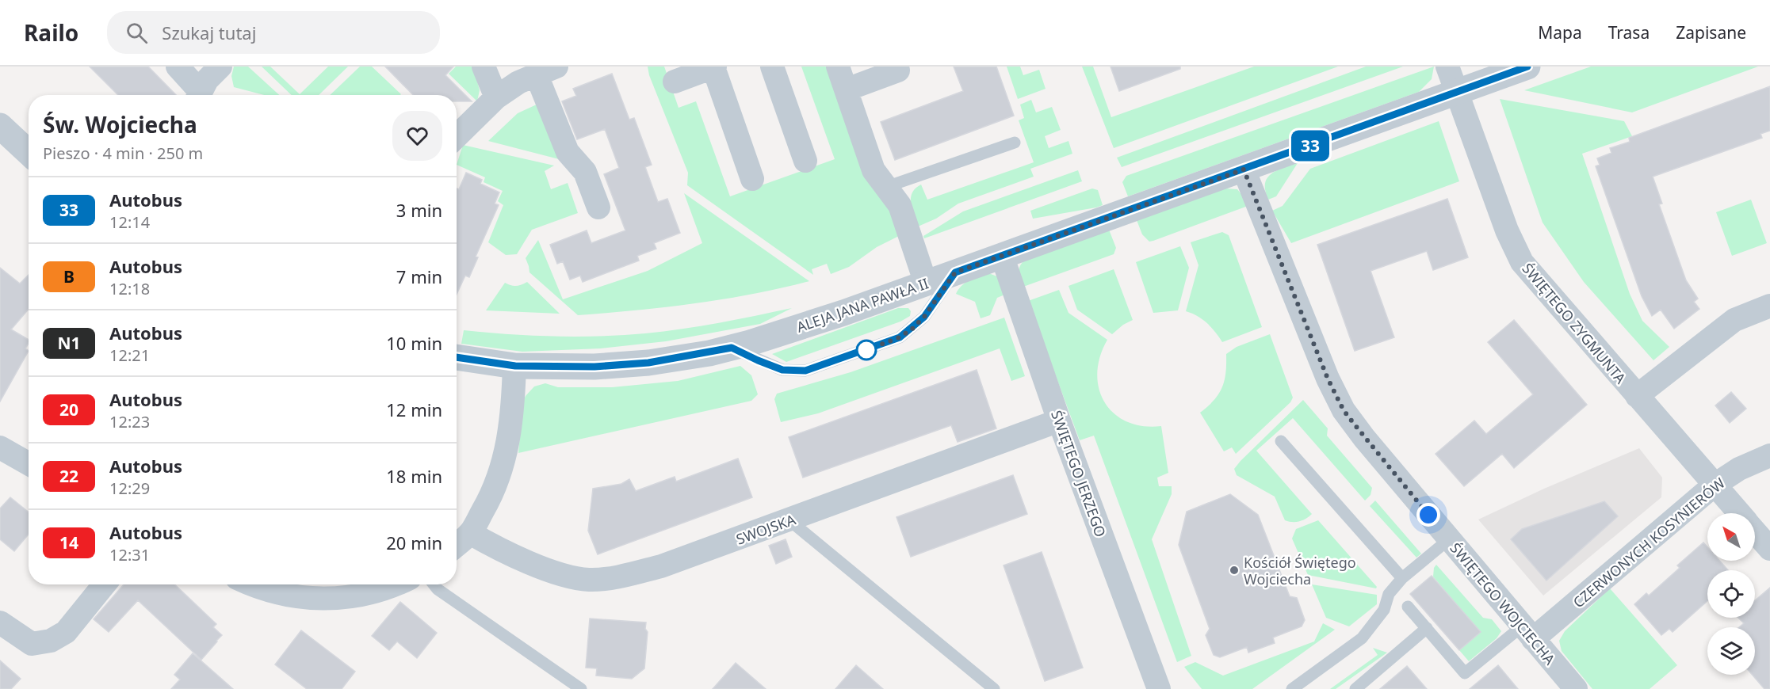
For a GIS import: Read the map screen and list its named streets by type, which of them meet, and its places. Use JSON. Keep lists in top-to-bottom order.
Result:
{
  "streets": {
    "street": [
      "ALEJA JANA PAWŁA II",
      "ŚWIĘTEGO ZYGMUNTA",
      "ŚWIĘTEGO JERZEGO",
      "SWOJSKA",
      "CZERWONYCH KOSYNIERÓW",
      "ŚWIĘTEGO WOJCIECHA"
    ]
  },
  "crossings": [
    ["ALEJA JANA PAWŁA II", "ŚWIĘTEGO ZYGMUNTA"],
    ["ALEJA JANA PAWŁA II", "ŚWIĘTEGO JERZEGO"],
    ["ALEJA JANA PAWŁA II", "ŚWIĘTEGO WOJCIECHA"],
    ["ŚWIĘTEGO ZYGMUNTA", "CZERWONYCH KOSYNIERÓW"],
    ["ŚWIĘTEGO JERZEGO", "SWOJSKA"],
    ["CZERWONYCH KOSYNIERÓW", "ŚWIĘTEGO WOJCIECHA"]
  ],
  "places": ["Kościół Świętego Wojciecha"],
  "lines": ["bus line 33"],
  "north": "top left",
  "page": {
    "header": "Railo",
    "search": "Szukaj tutaj",
    "nav": ["Mapa", "Trasa", "Zapisane"],
    "on_map": "33",
    "heading": ["Św. Wojciecha", "Pieszo · 4 min · 250 m"],
    "list": [
      {
        "mark": "33",
        "name": "Autobus",
        "note": "12:14",
        "value": "3 min"
      },
      {
        "mark": "B",
        "name": "Autobus",
        "note": "12:18",
        "value": "7 min"
      },
      {
        "mark": "N1",
        "name": "Autobus",
        "note": "12:21",
        "value": "10 min"
      },
      {
        "mark": "20",
        "name": "Autobus",
        "note": "12:23",
        "value": "12 min"
      },
      {
        "mark": "22",
        "name": "Autobus",
        "note": "12:29",
        "value": "18 min"
      },
      {
        "mark": "14",
        "name": "Autobus",
        "note": "12:31",
        "value": "20 min"
      }
    ]
  }
}
